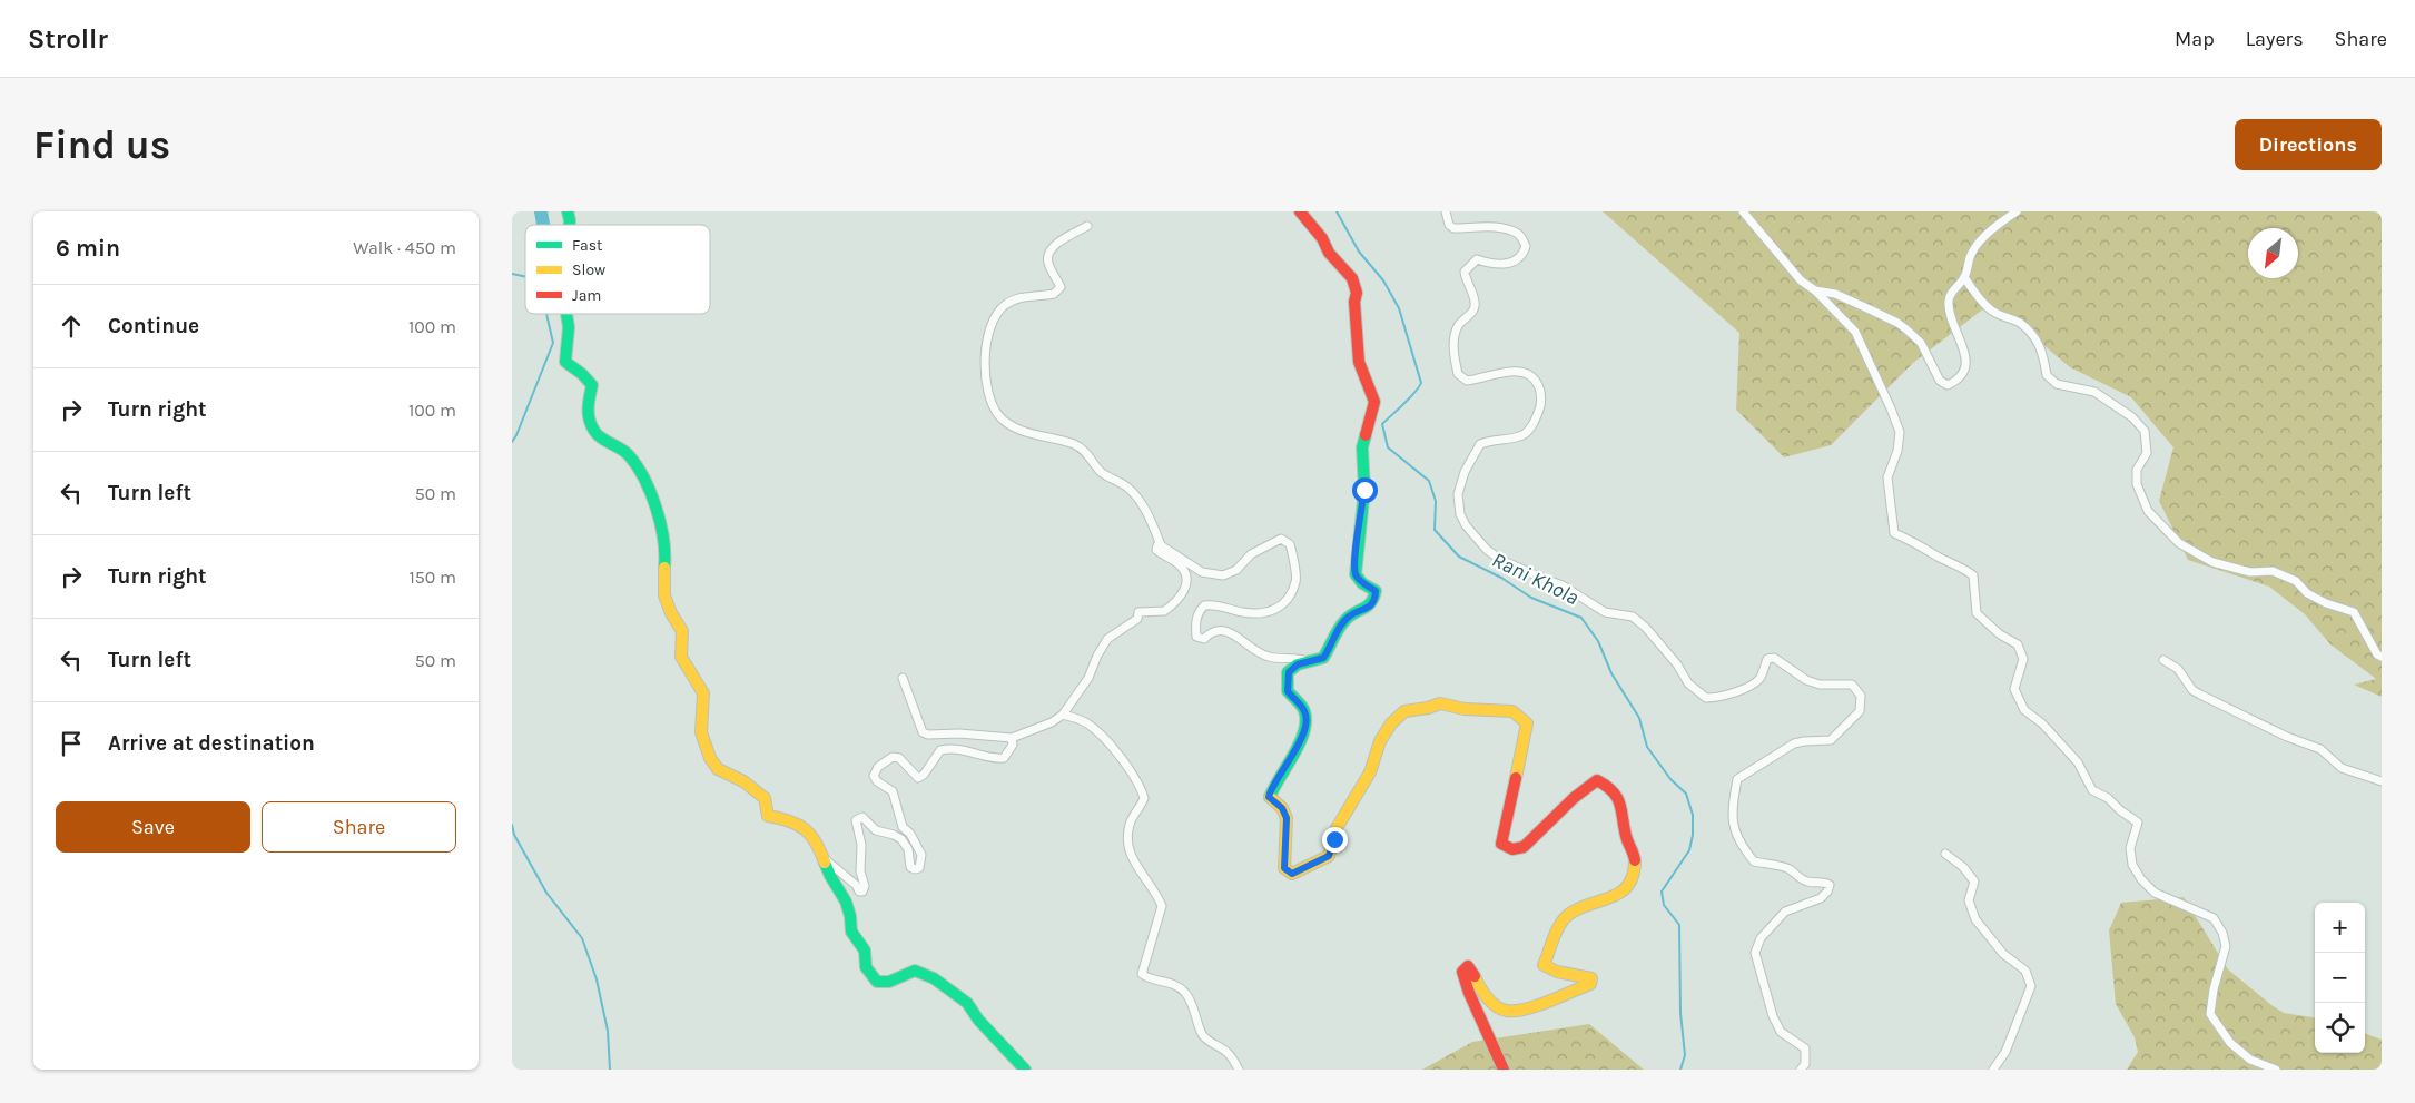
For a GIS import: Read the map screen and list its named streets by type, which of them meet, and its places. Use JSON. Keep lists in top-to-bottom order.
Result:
{
  "water": ["Rani Khola"],
  "legend": ["Fast", "Slow", "Jam"],
  "north": "bottom left",
  "page": {
    "header": "Strollr",
    "nav": ["Map", "Layers", "Share"],
    "buttons": [
      "Directions",
      ["Save", "Share"]
    ],
    "title": "Find us",
    "heading": ["6 min", "Walk · 450 m"],
    "list": [
      ["Continue", "100 m"],
      ["Turn right", "100 m"],
      ["Turn left", "50 m"],
      ["Turn right", "150 m"],
      ["Turn left", "50 m"],
      "Arrive at destination"
    ],
    "map_buttons": ["+", "−"]
  }
}
